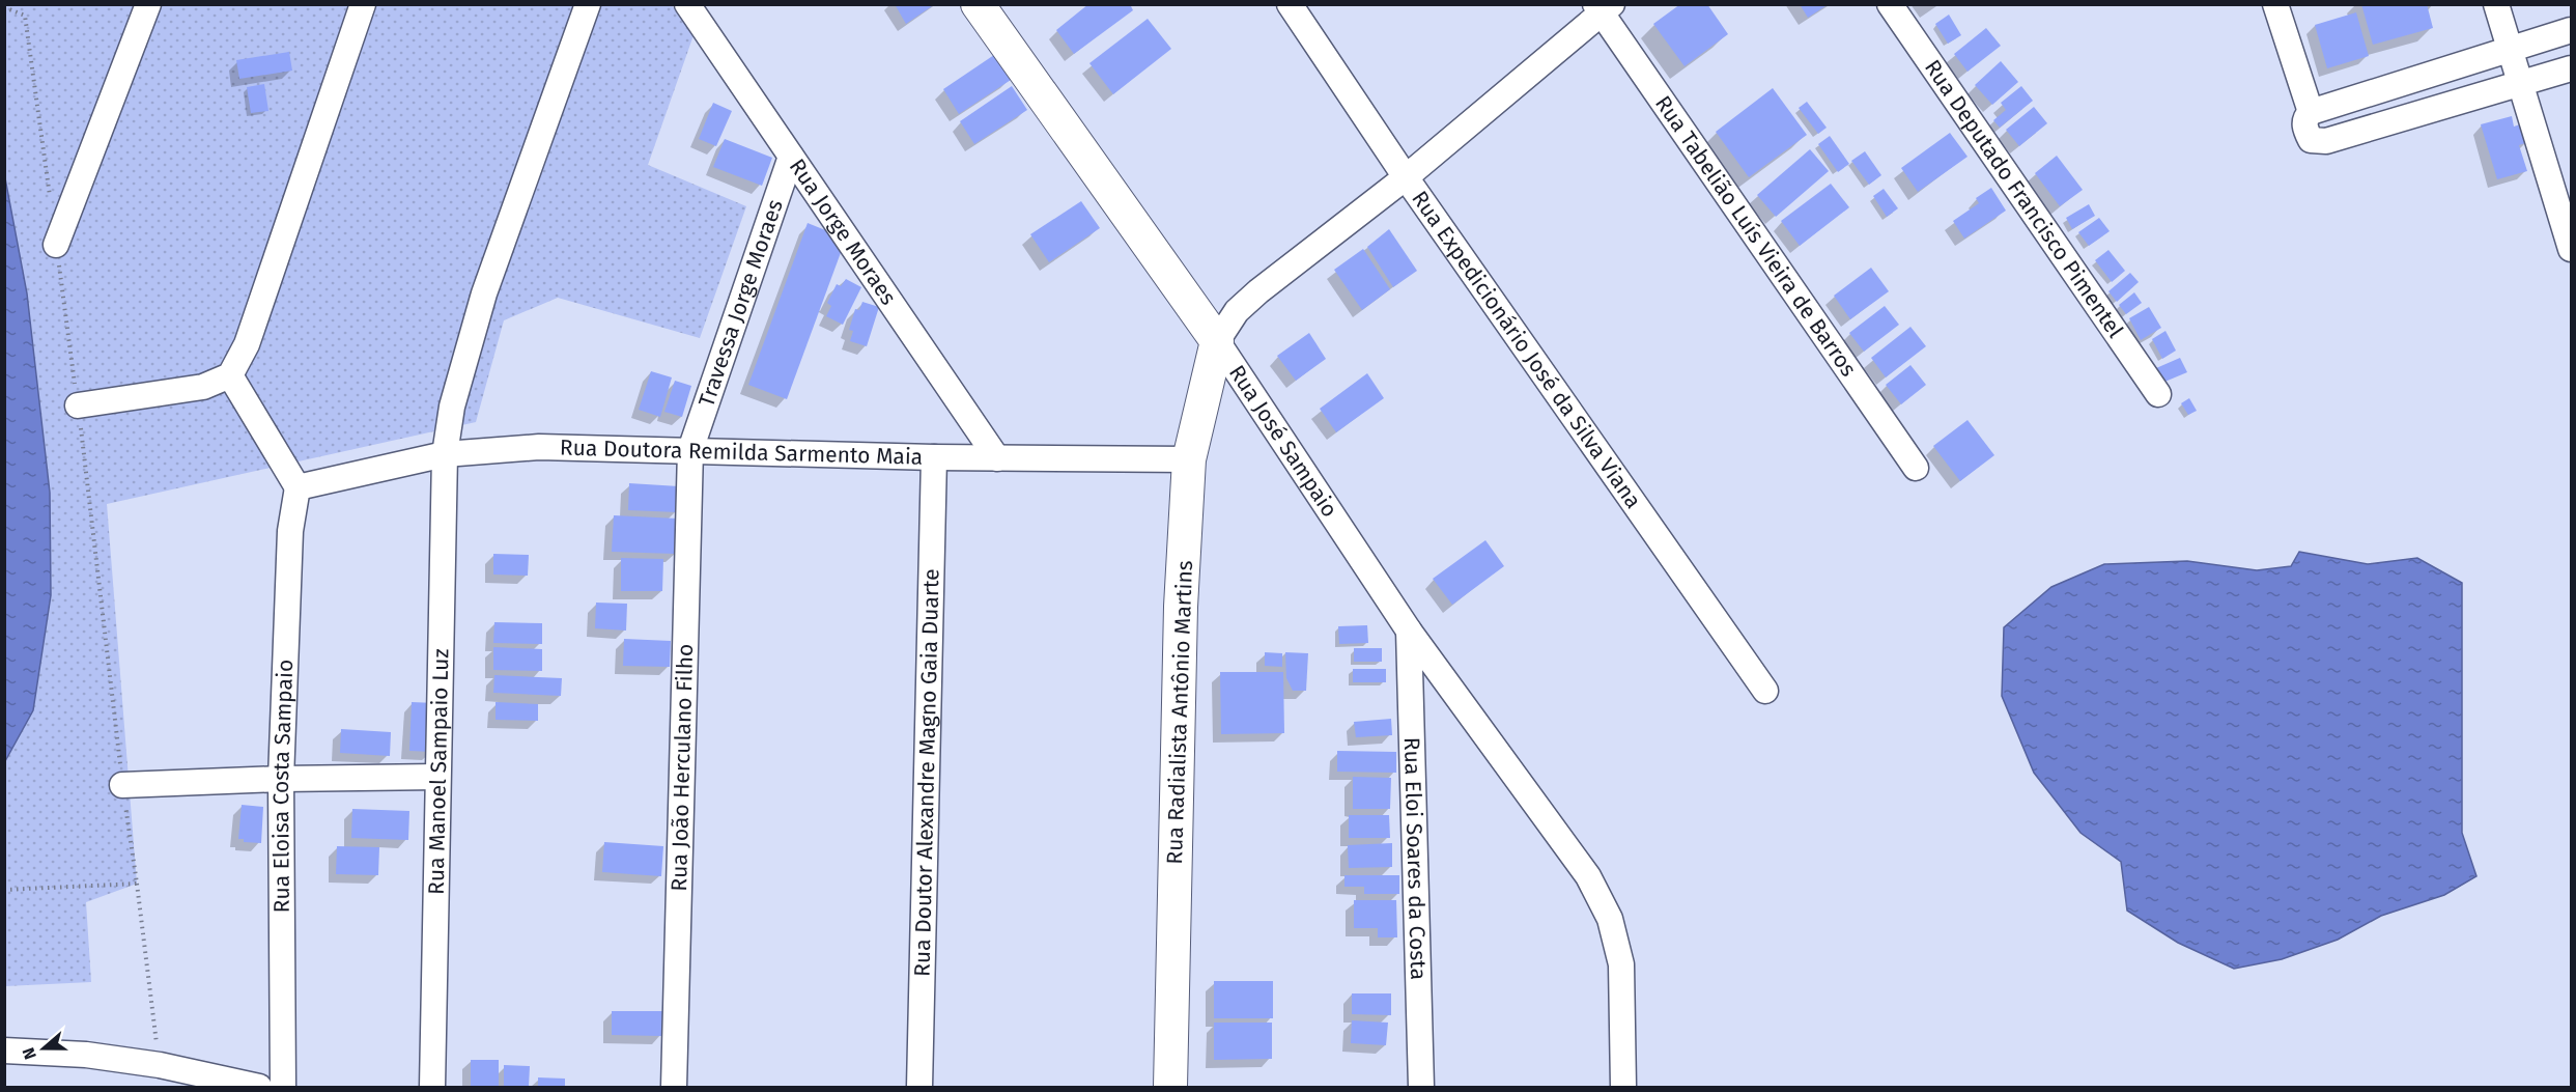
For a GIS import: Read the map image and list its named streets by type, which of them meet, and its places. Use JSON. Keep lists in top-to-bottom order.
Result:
{
  "streets": {
    "street": [
      "Rua Deputado Francisco Pimentel",
      "Rua Jorge Moraes",
      "Rua Tabelião Luís Vieira de Barros",
      "Travessa Jorge Moraes",
      "Rua Expedicionário José da Silva Viana",
      "Rua José Sampaio",
      "Rua Doutora Remilda Sarmento Maia",
      "Rua Radialista Antônio Martins",
      "Rua João Herculano Filho",
      "Rua Manoel Sampaio Luz",
      "Rua Doutor Alexandre Magno Gaia Duarte",
      "Rua Eloisa Costa Sampaio",
      "Rua Eloi Soares da Costa"
    ]
  },
  "crossings": [
    ["Rua Jorge Moraes", "Travessa Jorge Moraes"],
    ["Rua Jorge Moraes", "Rua Doutora Remilda Sarmento Maia"],
    ["Travessa Jorge Moraes", "Rua Doutora Remilda Sarmento Maia"],
    ["Travessa Jorge Moraes", "Rua João Herculano Filho"],
    ["Rua José Sampaio", "Rua Radialista Antônio Martins"],
    ["Rua José Sampaio", "Rua Eloi Soares da Costa"],
    ["Rua Doutora Remilda Sarmento Maia", "Rua Radialista Antônio Martins"],
    ["Rua Doutora Remilda Sarmento Maia", "Rua João Herculano Filho"],
    ["Rua Doutora Remilda Sarmento Maia", "Rua Manoel Sampaio Luz"],
    ["Rua Doutora Remilda Sarmento Maia", "Rua Doutor Alexandre Magno Gaia Duarte"],
    ["Rua Doutora Remilda Sarmento Maia", "Rua Eloisa Costa Sampaio"]
  ],
  "north": "left"
}
